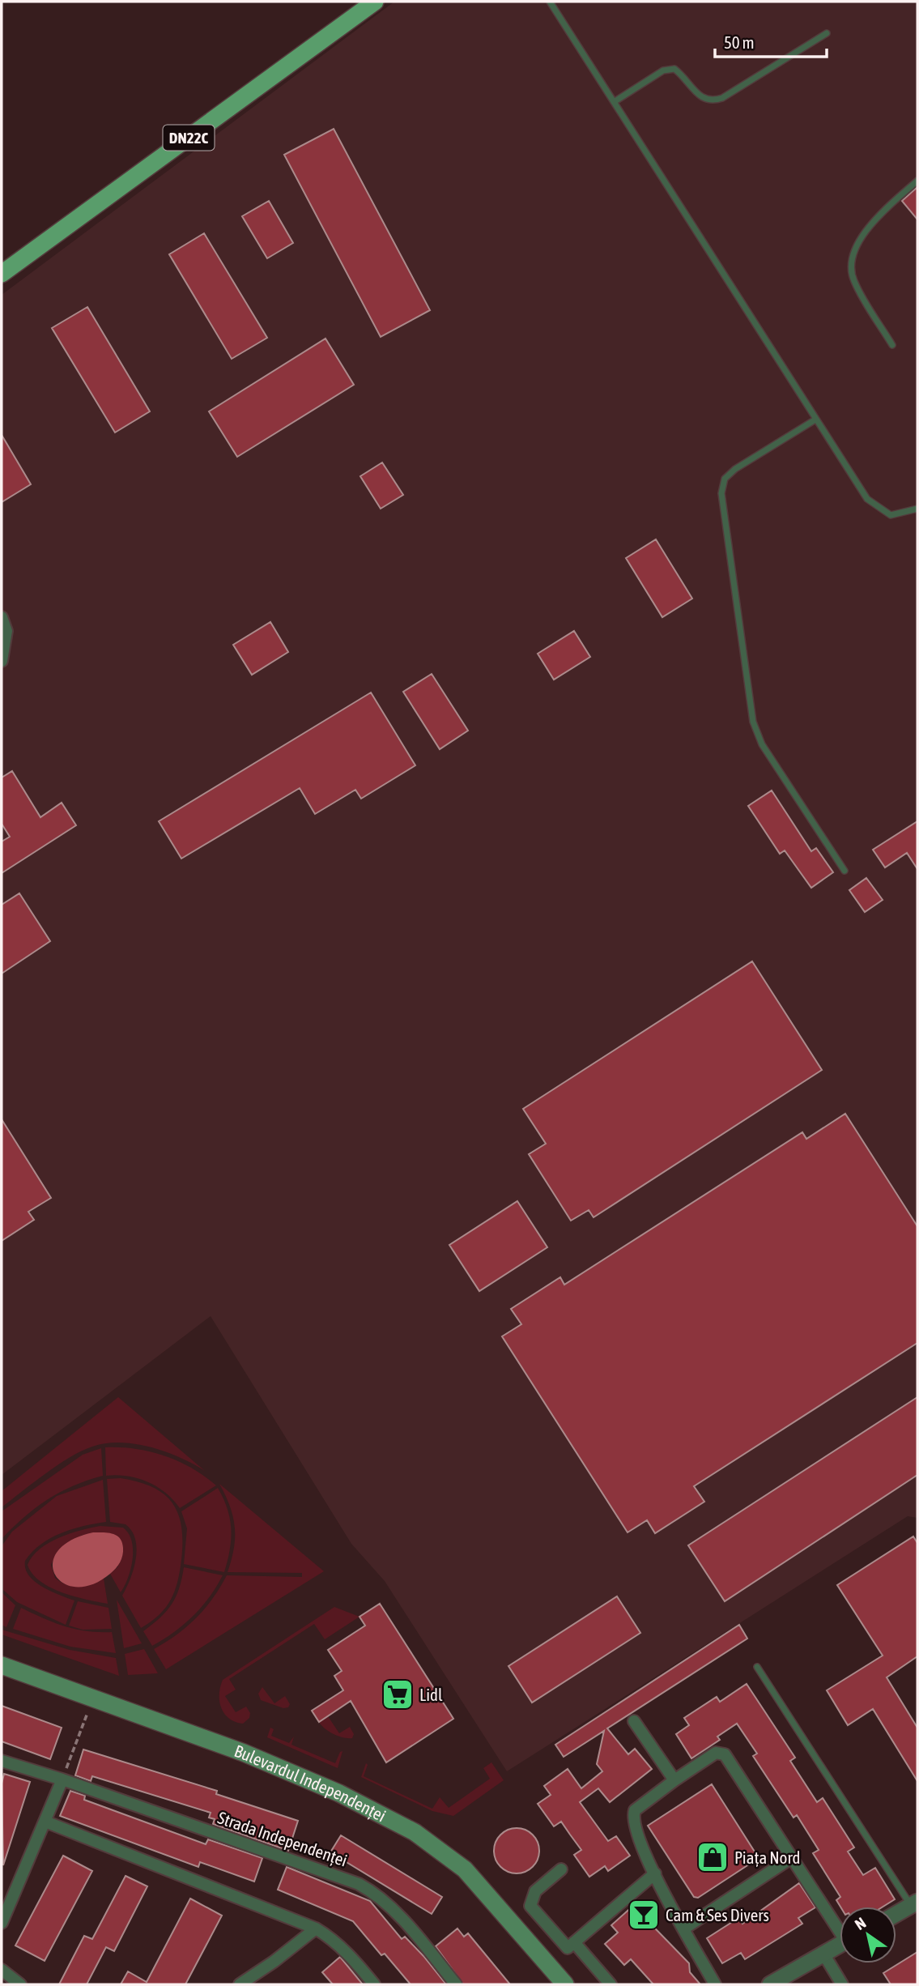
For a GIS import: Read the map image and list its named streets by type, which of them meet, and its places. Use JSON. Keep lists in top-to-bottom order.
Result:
{
  "streets": {
    "main road": ["DN22C", "Bulevardul Independenței"],
    "street": ["Strada Independenței"]
  },
  "places": {
    "supermarket": ["Lidl"],
    "shop": ["Piața Nord"],
    "bar": ["Cam & Ses Divers"]
  },
  "scale_bar": "50 m",
  "north": "top left"
}
